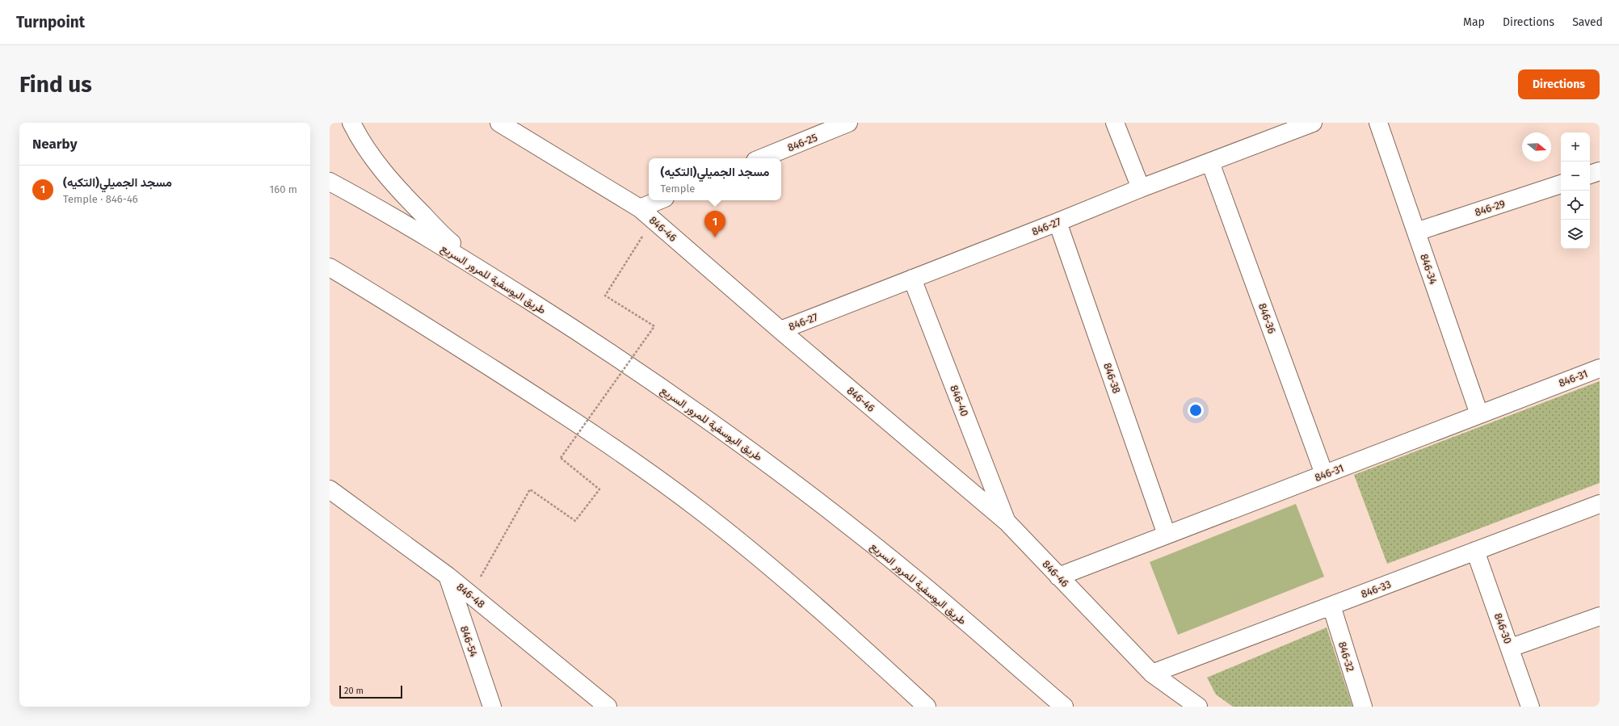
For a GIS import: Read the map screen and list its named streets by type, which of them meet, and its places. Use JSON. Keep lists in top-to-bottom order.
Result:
{
  "streets": {
    "main road": [
      "846-25",
      "846-29",
      "846-27",
      "846-46",
      "846-34",
      "طريق اليوسفية للمرور السريع",
      "846-36",
      "846-38",
      "846-31",
      "846-40",
      "846-33",
      "846-48",
      "846-30",
      "846-54",
      "846-32"
    ]
  },
  "crossings": [
    ["846-29", "846-34"],
    ["846-27", "846-46"],
    ["846-27", "846-36"],
    ["846-27", "846-38"],
    ["846-27", "846-40"],
    ["846-46", "846-31"],
    ["846-46", "846-40"],
    ["846-46", "846-33"],
    ["846-34", "846-31"],
    ["846-36", "846-31"],
    ["846-38", "846-31"],
    ["846-33", "846-30"],
    ["846-33", "846-32"],
    ["846-48", "846-54"]
  ],
  "scale_bar": "20 m",
  "north": "right",
  "page": {
    "header": "Turnpoint",
    "nav": ["Map", "Directions", "Saved"],
    "buttons": "Directions",
    "title": "Find us",
    "heading": "Nearby",
    "map_buttons": ["+", "−"],
    "popup": ["مسجد الجميلي(التكيه)", "Temple"],
    "list": [
      {
        "mark": "1",
        "name": "مسجد الجميلي(التكيه)",
        "note": "Temple · 846-46",
        "value": "160 m"
      }
    ],
    "pins": "1",
    "scale": "20 m"
  }
}
